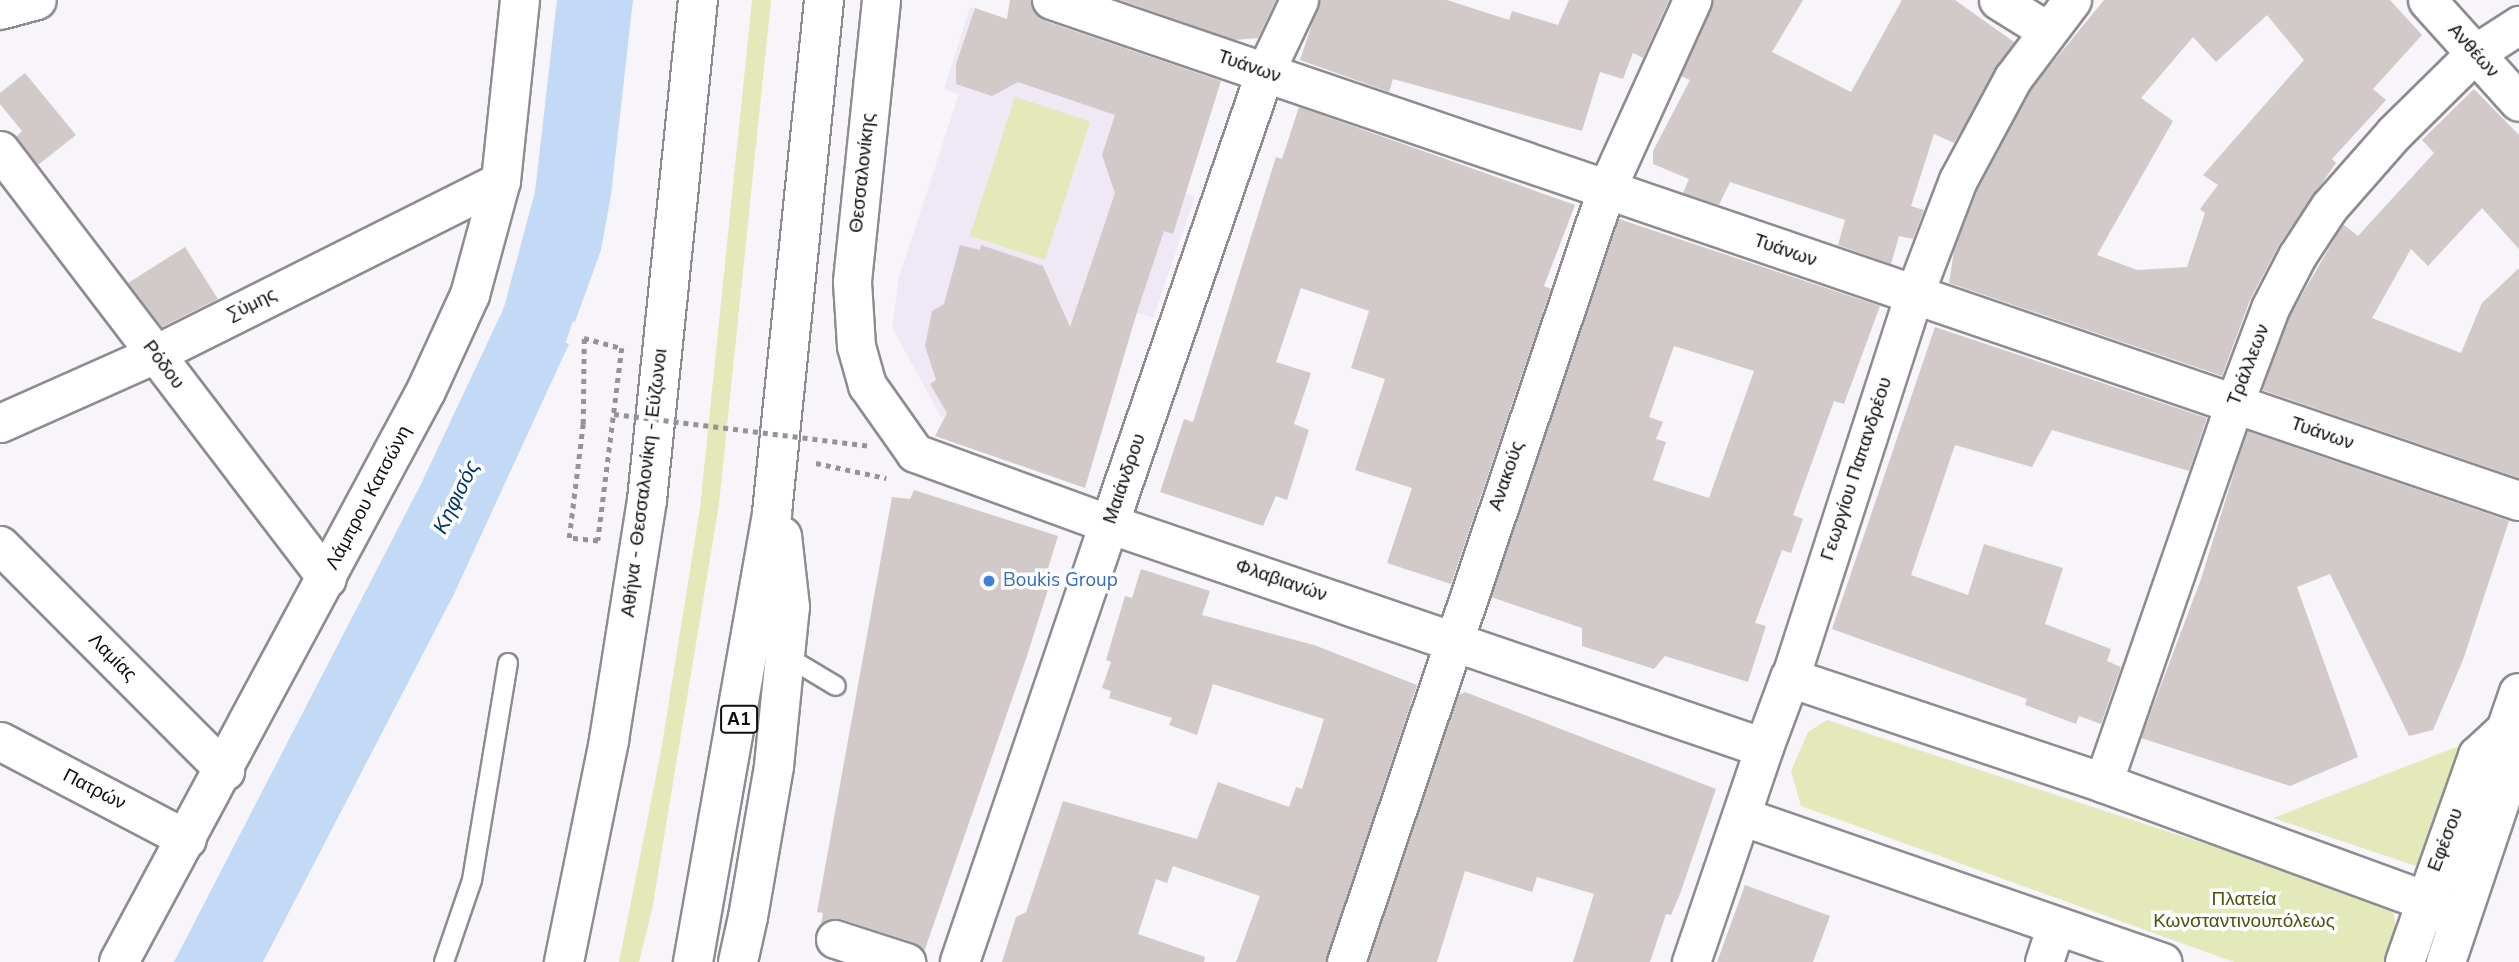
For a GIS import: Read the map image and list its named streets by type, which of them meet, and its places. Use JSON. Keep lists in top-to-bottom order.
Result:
{
  "streets": {
    "main road": [
      "Τυάνων",
      "Γεωργίου Παπανδρέου",
      "Μαιάνδρου",
      "Αθήνα - Θεσσαλονίκη - Εύζωνοι",
      "Λάμπρου Κατσώνη",
      "Φλαβιανών",
      "Α1",
      "Εφέσου"
    ],
    "street": [
      "Ανθέων",
      "Θεσσαλονίκης",
      "Σύμης",
      "Ρόδου",
      "Τράλλεων",
      "Ανακούς",
      "Λαμίας",
      "Πατρών"
    ]
  },
  "crossings": [
    ["Ανθέων", "Τράλλεων"],
    ["Τυάνων", "Τράλλεων"],
    ["Τυάνων", "Γεωργίου Παπανδρέου"],
    ["Τυάνων", "Ανακούς"],
    ["Τυάνων", "Μαιάνδρου"],
    ["Θεσσαλονίκης", "Φλαβιανών"],
    ["Σύμης", "Ρόδου"],
    ["Σύμης", "Λάμπρου Κατσώνη"],
    ["Ρόδου", "Λάμπρου Κατσώνη"],
    ["Γεωργίου Παπανδρέου", "Φλαβιανών"],
    ["Ανακούς", "Φλαβιανών"],
    ["Μαιάνδρου", "Φλαβιανών"],
    ["Λάμπρου Κατσώνη", "Λαμίας"],
    ["Λάμπρου Κατσώνη", "Πατρών"]
  ],
  "water": ["Κηφισός"],
  "parks": ["Πλατεία Κωνσταντινουπόλεως"],
  "places": ["Boukis Group"]
}
